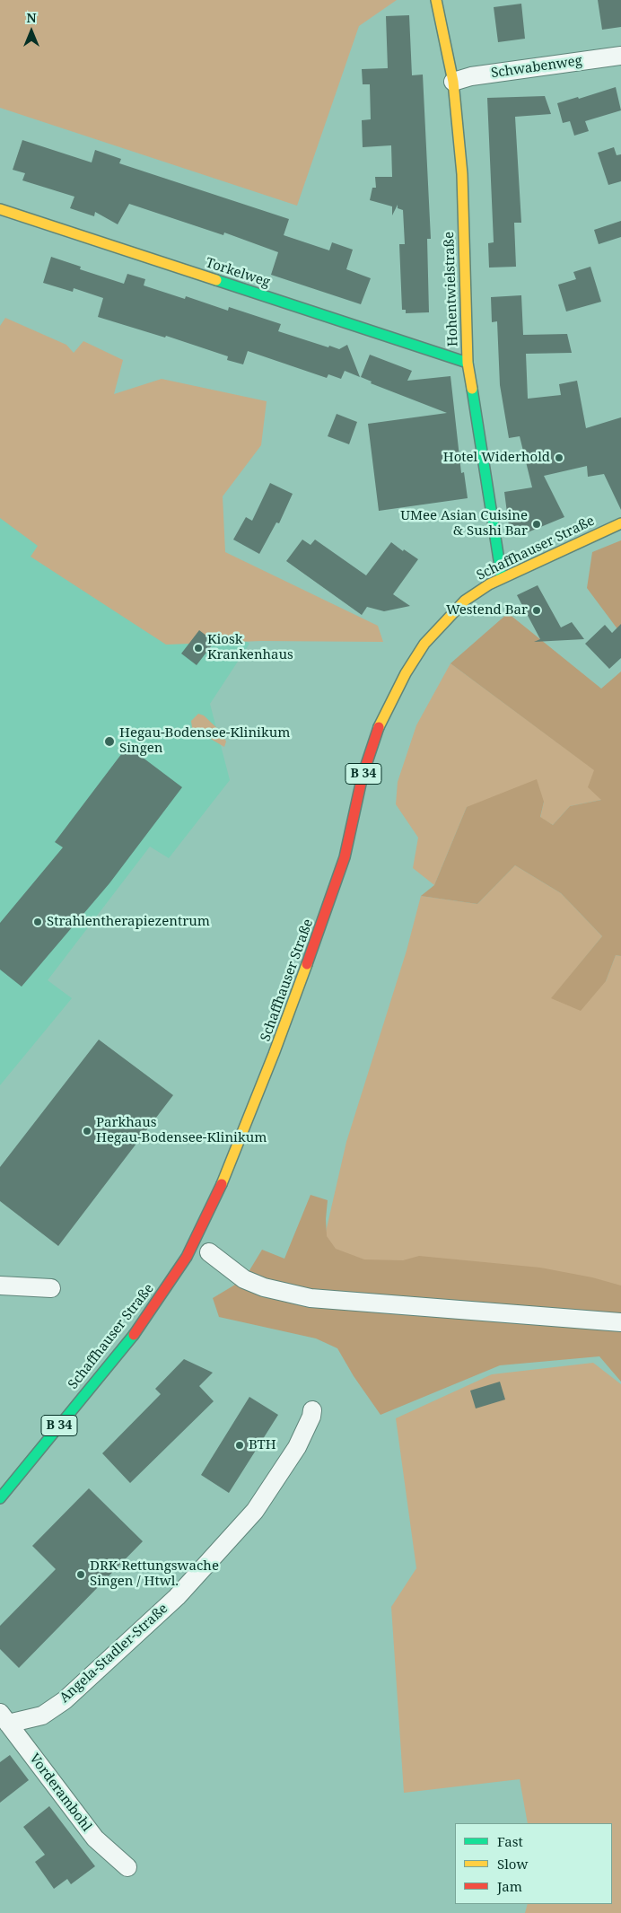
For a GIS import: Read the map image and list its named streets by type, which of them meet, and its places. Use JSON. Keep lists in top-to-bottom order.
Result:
{
  "streets": {
    "main road": [
      "Torkelweg",
      "Hohentwielstraße",
      "Schaffhauser Straße",
      "B 34"
    ],
    "street": ["Schwabenweg", "Angela-Stadler-Straße", "Vorderambohl"]
  },
  "crossings": [
    ["Schwabenweg", "Hohentwielstraße"],
    ["Torkelweg", "Hohentwielstraße"],
    ["Hohentwielstraße", "Schaffhauser Straße"],
    ["Angela-Stadler-Straße", "Vorderambohl"]
  ],
  "places": [
    "Hotel Widerhold",
    "UMee Asian Cuisine & Sushi Bar",
    "Westend Bar",
    "Kiosk Krankenhaus",
    "Hegau-Bodensee-Klinikum Singen",
    "Strahlentherapiezentrum",
    "Parkhaus Hegau-Bodensee-Klinikum",
    "BTH",
    "DRK Rettungswache Singen / Htwl."
  ],
  "legend": ["Fast", "Slow", "Jam"],
  "north": "top"
}
